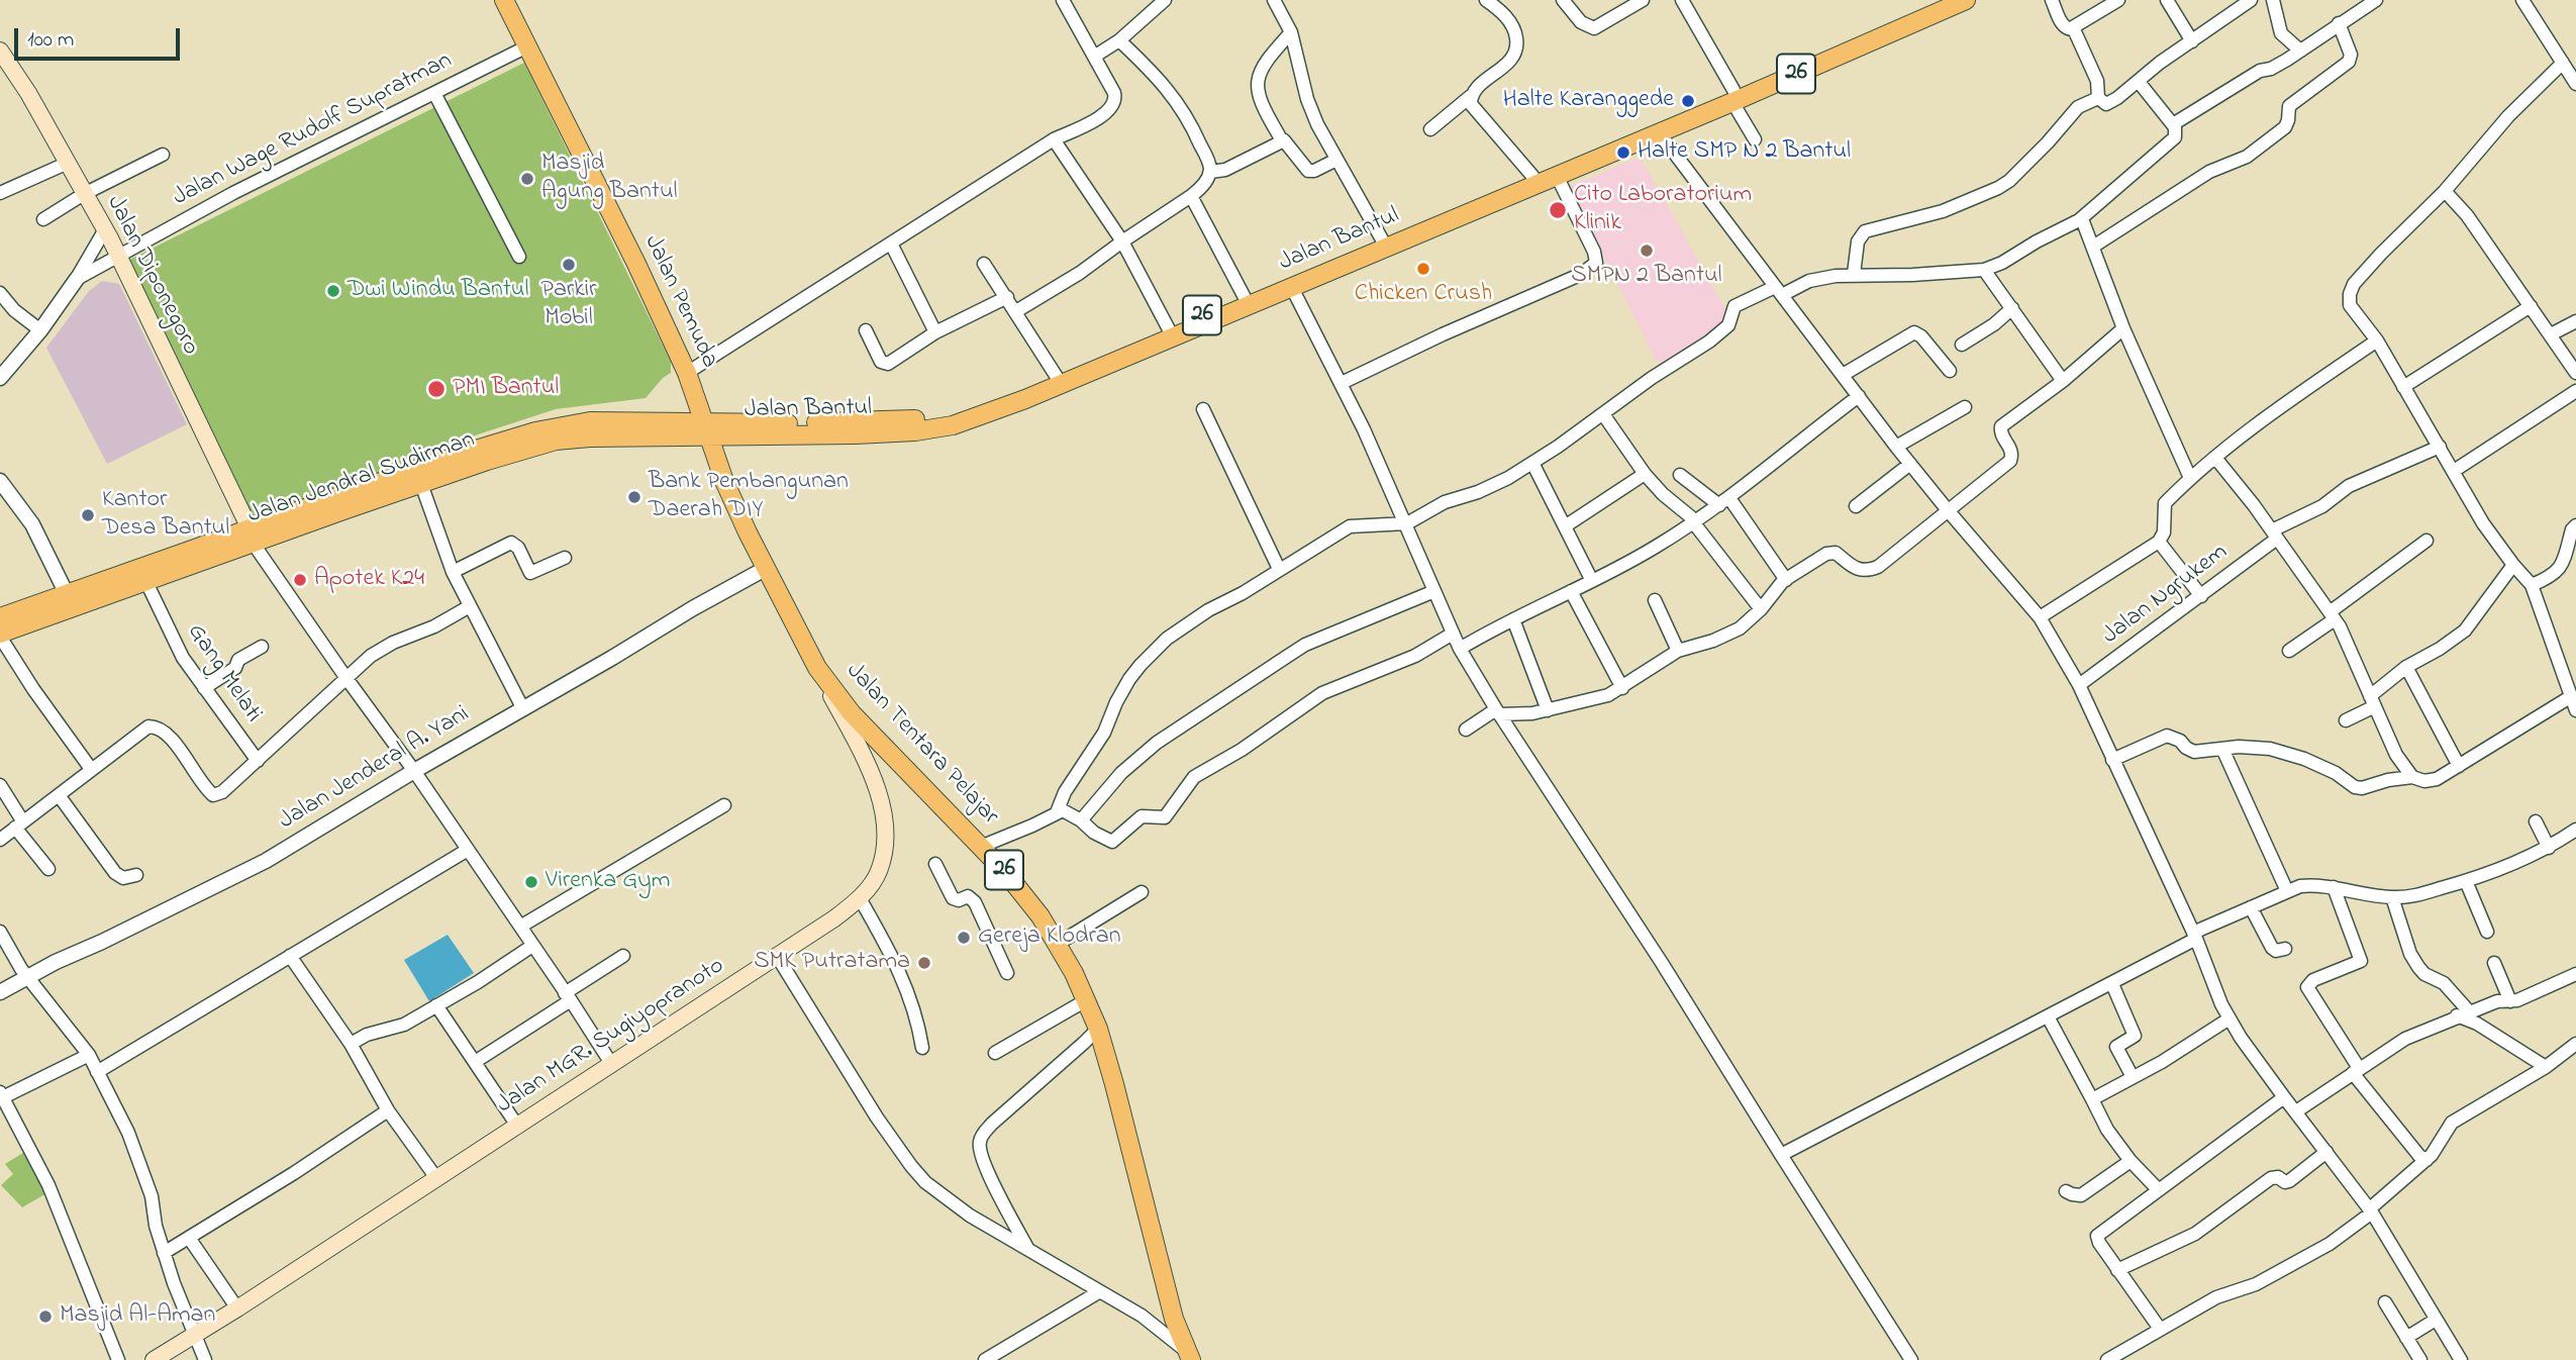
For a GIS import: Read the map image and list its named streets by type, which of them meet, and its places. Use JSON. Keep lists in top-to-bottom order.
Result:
{
  "streets": {
    "main road": [
      "26",
      "Jalan Bantul",
      "Jalan Diponegoro",
      "Jalan Pemuda",
      "Jalan Jendral Sudirman",
      "Jalan Tentara Pelajar",
      "Jalan MGR. Sugiyopranoto"
    ],
    "street": [
      "Jalan Wage Rudolf Supratman",
      "Jalan Ngrukem",
      "Gang Melati",
      "Jalan Jenderal A. Yani"
    ]
  },
  "crossings": [
    ["Jalan Wage Rudolf Supratman", "Jalan Diponegoro"],
    ["Jalan Wage Rudolf Supratman", "Jalan Pemuda"],
    ["Jalan Bantul", "Jalan Pemuda"],
    ["Jalan Bantul", "Jalan Jendral Sudirman"],
    ["Jalan Bantul", "Jalan Tentara Pelajar"],
    ["Jalan Diponegoro", "Jalan Jendral Sudirman"],
    ["Jalan Pemuda", "Jalan Jendral Sudirman"],
    ["Jalan Pemuda", "Jalan Tentara Pelajar"],
    ["Jalan Jendral Sudirman", "Gang Melati"],
    ["Jalan Jendral Sudirman", "Jalan Tentara Pelajar"],
    ["Jalan Tentara Pelajar", "Jalan Jenderal A. Yani"],
    ["Jalan Tentara Pelajar", "Jalan MGR. Sugiyopranoto"]
  ],
  "places": [
    "Halte Karanggede",
    "Halte SMP N 2 Bantul",
    "Masjid Agung Bantul",
    "Cito Laboratorium Klinik",
    "SMPN 2 Bantul",
    "Parkir Mobil",
    "Chicken Crush",
    "Dwi Windu Bantul",
    "PMI Bantul",
    "Bank Pembangunan Daerah DIY",
    "Kantor Desa Bantul",
    "Apotek K24",
    "Virenka Gym",
    "Gereja Klodran",
    "SMK Putratama",
    "Masjid Al-Aman"
  ],
  "scale_bar": "100 m"
}
